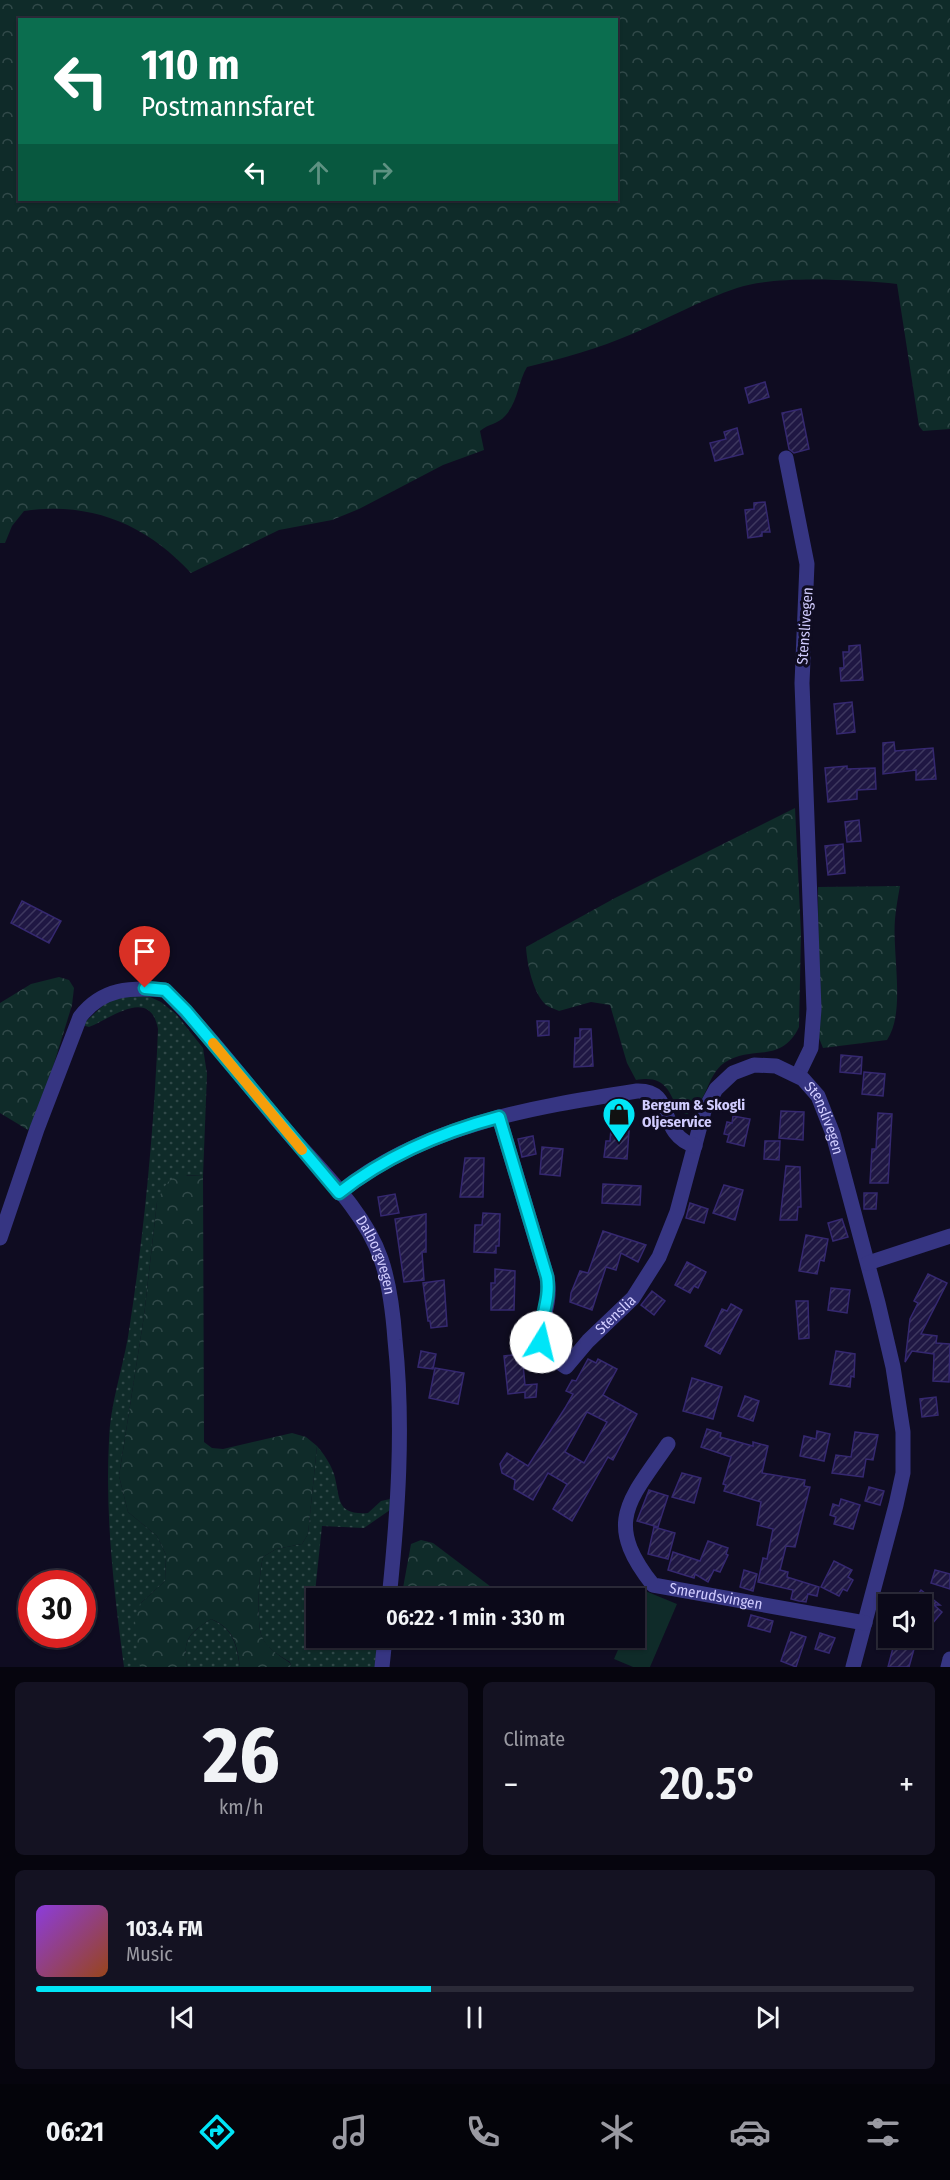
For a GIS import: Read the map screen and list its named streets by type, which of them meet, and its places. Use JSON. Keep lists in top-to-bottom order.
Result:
{
  "streets": {
    "street": [
      "Stenslivegen",
      "Dalborgvegen",
      "Stenslia",
      "Smerudsvingen"
    ]
  },
  "crossings": [
    ["Stenslivegen", "Stenslia"],
    ["Stenslivegen", "Smerudsvingen"]
  ],
  "places": {
    "shop": ["Bergum & Skogli Oljeservice"]
  },
  "page": {
    "turn": ["110 m", "Postmannsfaret"],
    "limit": "30",
    "trip": "06:22 · 1 min · 330 m",
    "tile": [
      ["26", "km/h"],
      "Climate"
    ],
    "heat": ["−", "20.5°", "+"],
    "song": ["103.4 FM", "Music"],
    "tabs": "06:21"
  }
}
